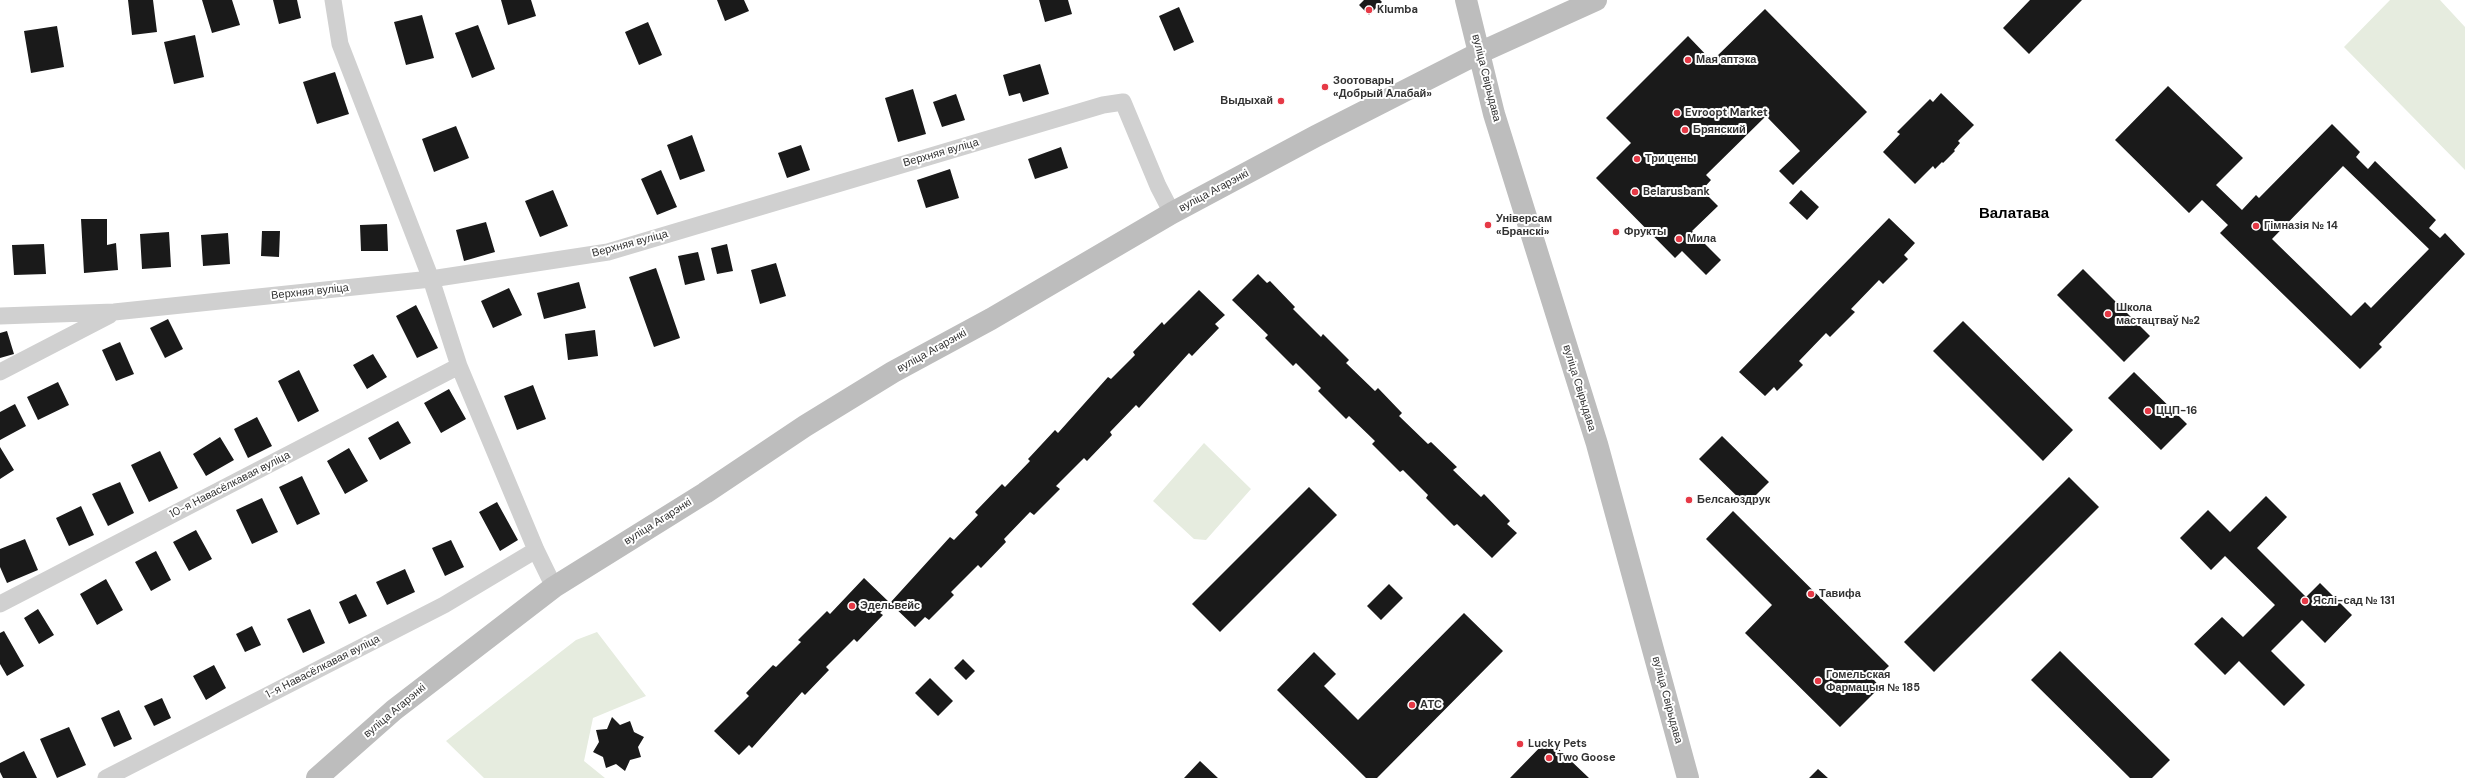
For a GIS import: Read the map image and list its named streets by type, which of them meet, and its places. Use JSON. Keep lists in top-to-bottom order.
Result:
{
  "streets": {
    "main road": ["вуліца Свірыдава", "вуліца Агарэнкі"],
    "street": ["Верхняя вуліца", "10-я Навасёлкавая вуліца", "1-я Навасёлкавая вуліца"]
  },
  "crossings": [
    ["вуліца Свірыдава", "вуліца Агарэнкі"],
    ["Верхняя вуліца", "вуліца Агарэнкі"]
  ],
  "districts": ["Валатава"],
  "places": [
    "Klumba",
    "Мая аптэка",
    "Зоотовары «Добрый Алабай»",
    "Выдыхай",
    "Evroopt Market",
    "Брянский",
    "Три цены",
    "Belarusbank",
    "Універсам «Бранскі»",
    "Гімназія № 14",
    "Фрукты",
    "Мила",
    "Школа мастацтваў №2",
    "ЦЦП-16",
    "Белсаюздрук",
    "Тавифа",
    "Яслі-сад № 131",
    "Эдельвейс",
    "Гомельская Фармацыя № 185",
    "АТС",
    "Lucky Pets",
    "Two Goose"
  ]
}
